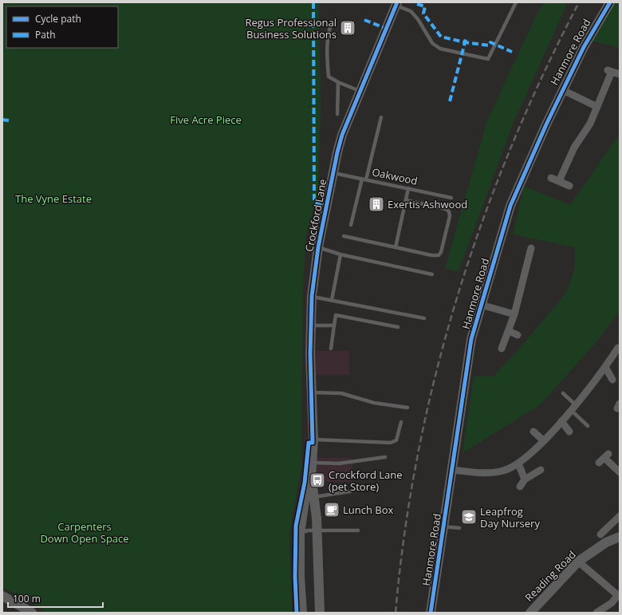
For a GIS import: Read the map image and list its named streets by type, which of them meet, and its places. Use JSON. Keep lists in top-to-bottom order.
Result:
{
  "streets": {
    "street": ["Hanmore Road", "Crockford Lane", "Reading Road"],
    "lane": ["Oakwood"]
  },
  "crossings": [
    ["Oakwood", "Crockford Lane"]
  ],
  "parks": ["Five Acre Piece", "The Vyne Estate", "Carpenters Down Open Space"],
  "places": {
    "building": ["Regus Professional Business Solutions", "Exertis Ashwood"],
    "bus stop": ["Crockford Lane (pet Store)"],
    "cafe": ["Lunch Box"],
    "school or university": ["Leapfrog Day Nursery"]
  },
  "legend": ["Cycle path", "Path"],
  "scale_bar": "100 m"
}
